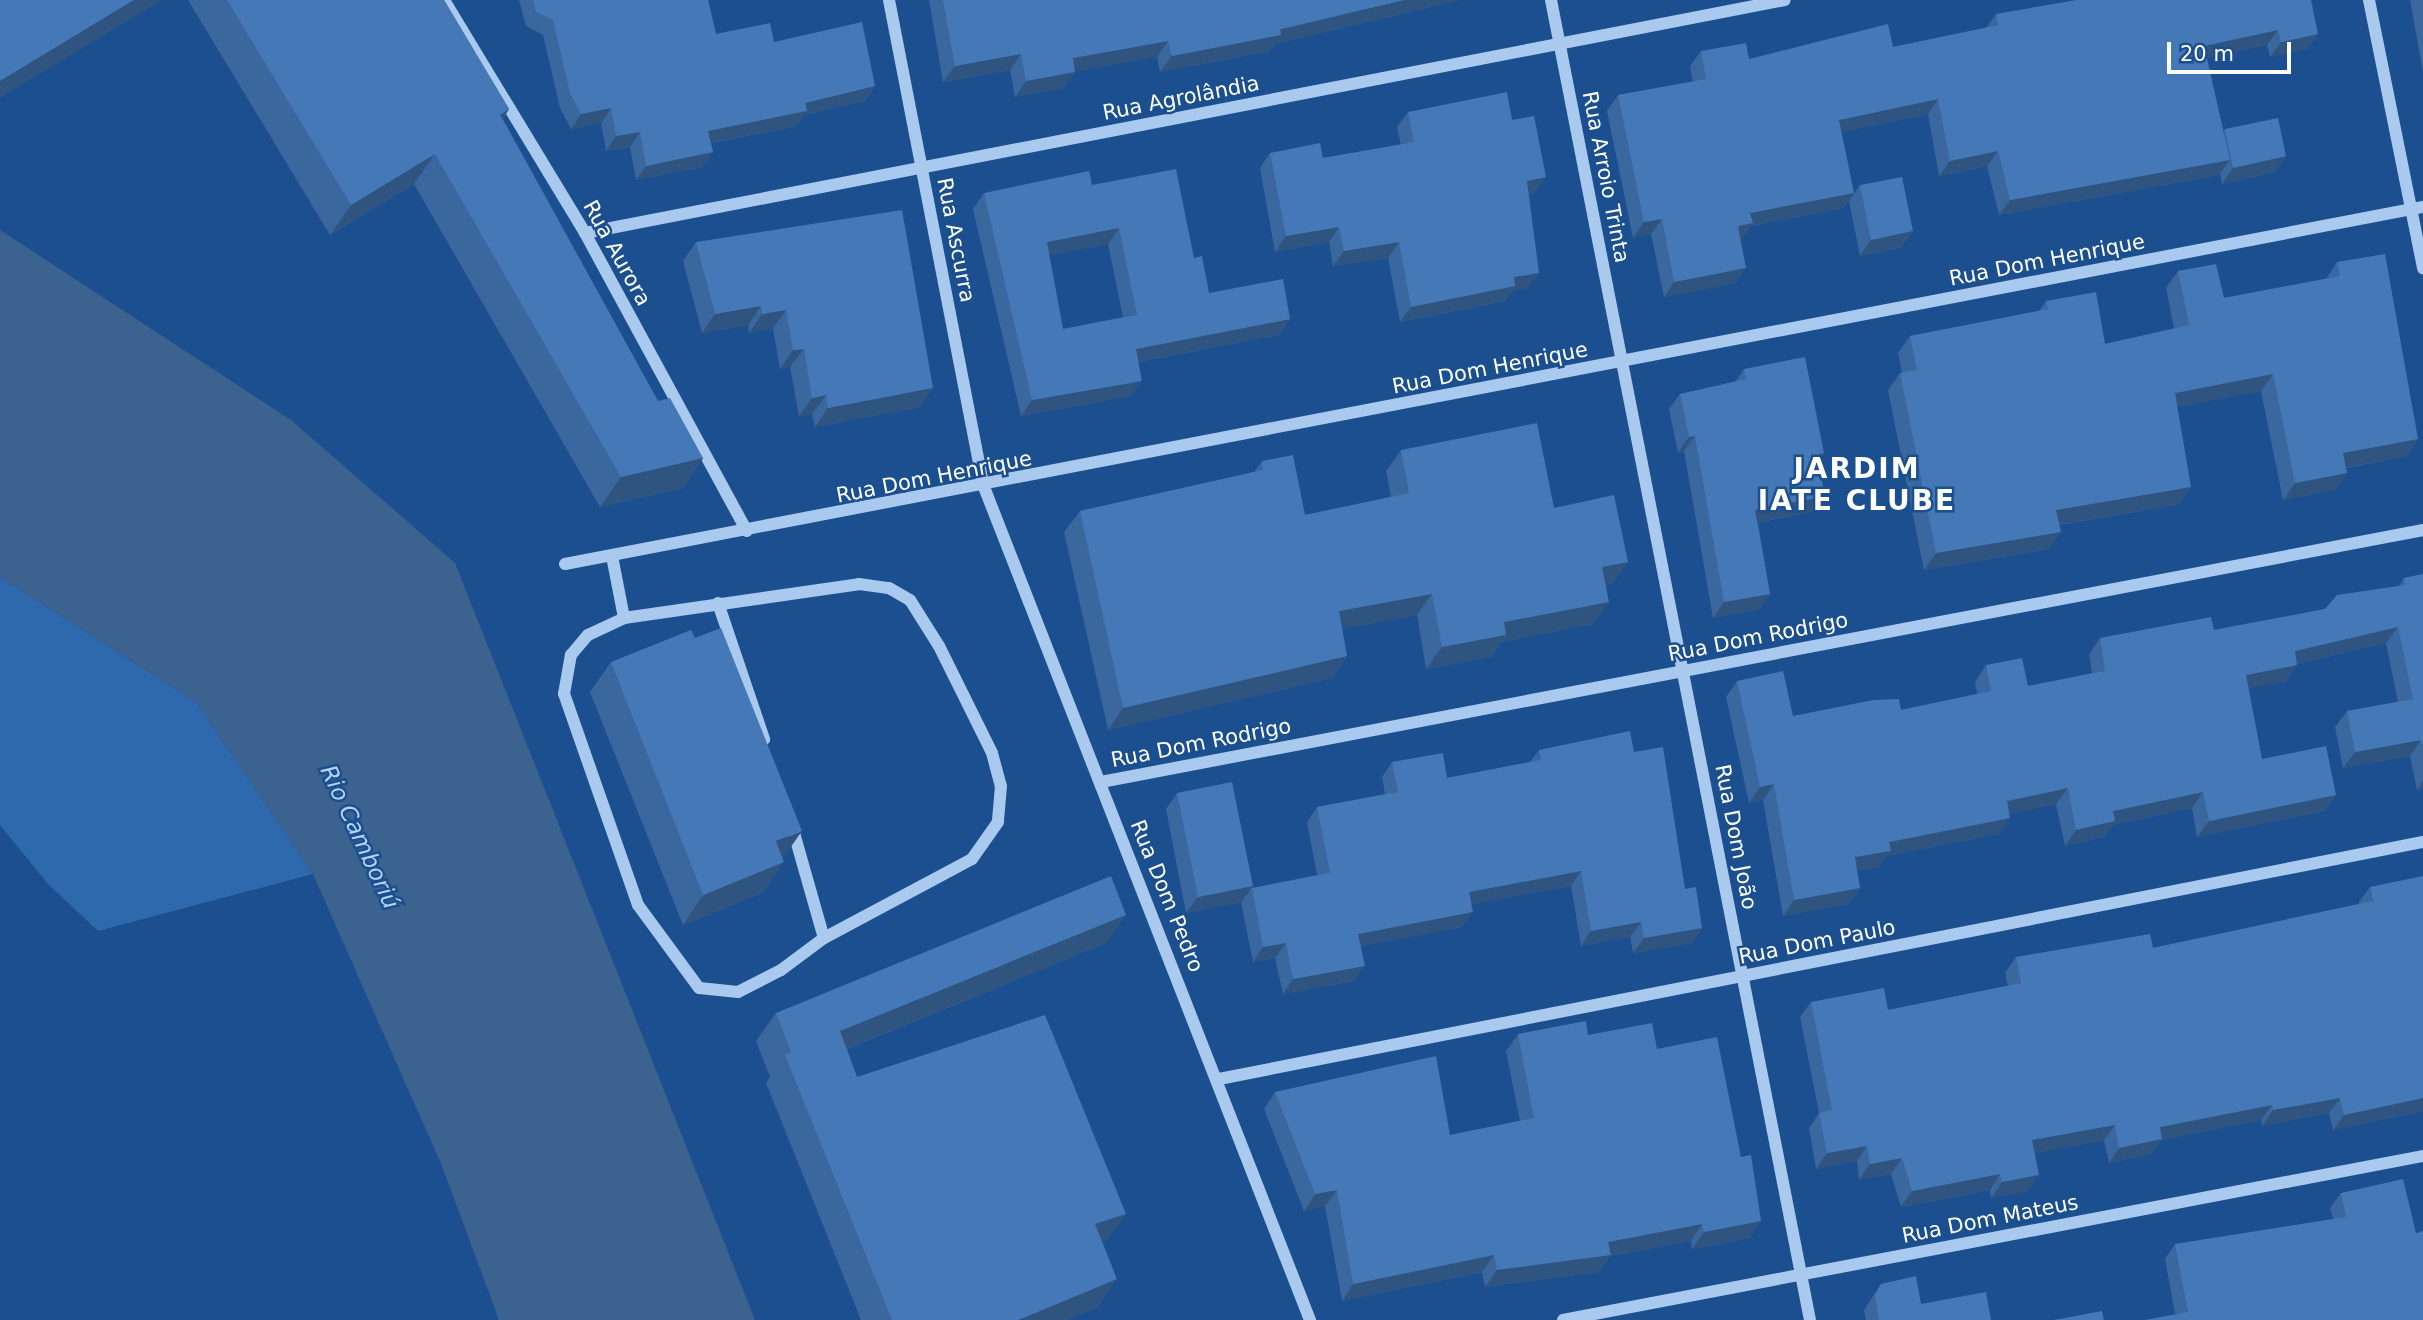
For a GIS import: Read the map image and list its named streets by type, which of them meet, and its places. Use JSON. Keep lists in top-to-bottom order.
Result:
{
  "streets": {
    "street": [
      "Rua Agrolândia",
      "Rua Arroio Trinta",
      "Rua Ascurra",
      "Rua Aurora",
      "Rua Dom Henrique",
      "Rua Dom Rodrigo",
      "Rua Dom João",
      "Rua Dom Pedro",
      "Rua Dom Paulo",
      "Rua Dom Mateus"
    ]
  },
  "crossings": [
    ["Rua Agrolândia", "Rua Arroio Trinta"],
    ["Rua Agrolândia", "Rua Ascurra"],
    ["Rua Agrolândia", "Rua Aurora"],
    ["Rua Arroio Trinta", "Rua Dom Henrique"],
    ["Rua Arroio Trinta", "Rua Dom João"],
    ["Rua Ascurra", "Rua Dom Henrique"],
    ["Rua Ascurra", "Rua Dom Pedro"],
    ["Rua Aurora", "Rua Dom Henrique"],
    ["Rua Dom Henrique", "Rua Dom João"],
    ["Rua Dom Henrique", "Rua Dom Pedro"],
    ["Rua Dom Rodrigo", "Rua Dom João"],
    ["Rua Dom Rodrigo", "Rua Dom Pedro"],
    ["Rua Dom João", "Rua Dom Paulo"],
    ["Rua Dom João", "Rua Dom Mateus"],
    ["Rua Dom Pedro", "Rua Dom Paulo"]
  ],
  "districts": ["JARDIM IATE CLUBE"],
  "water": ["Rio Camboriú"],
  "scale_bar": "20 m"
}
